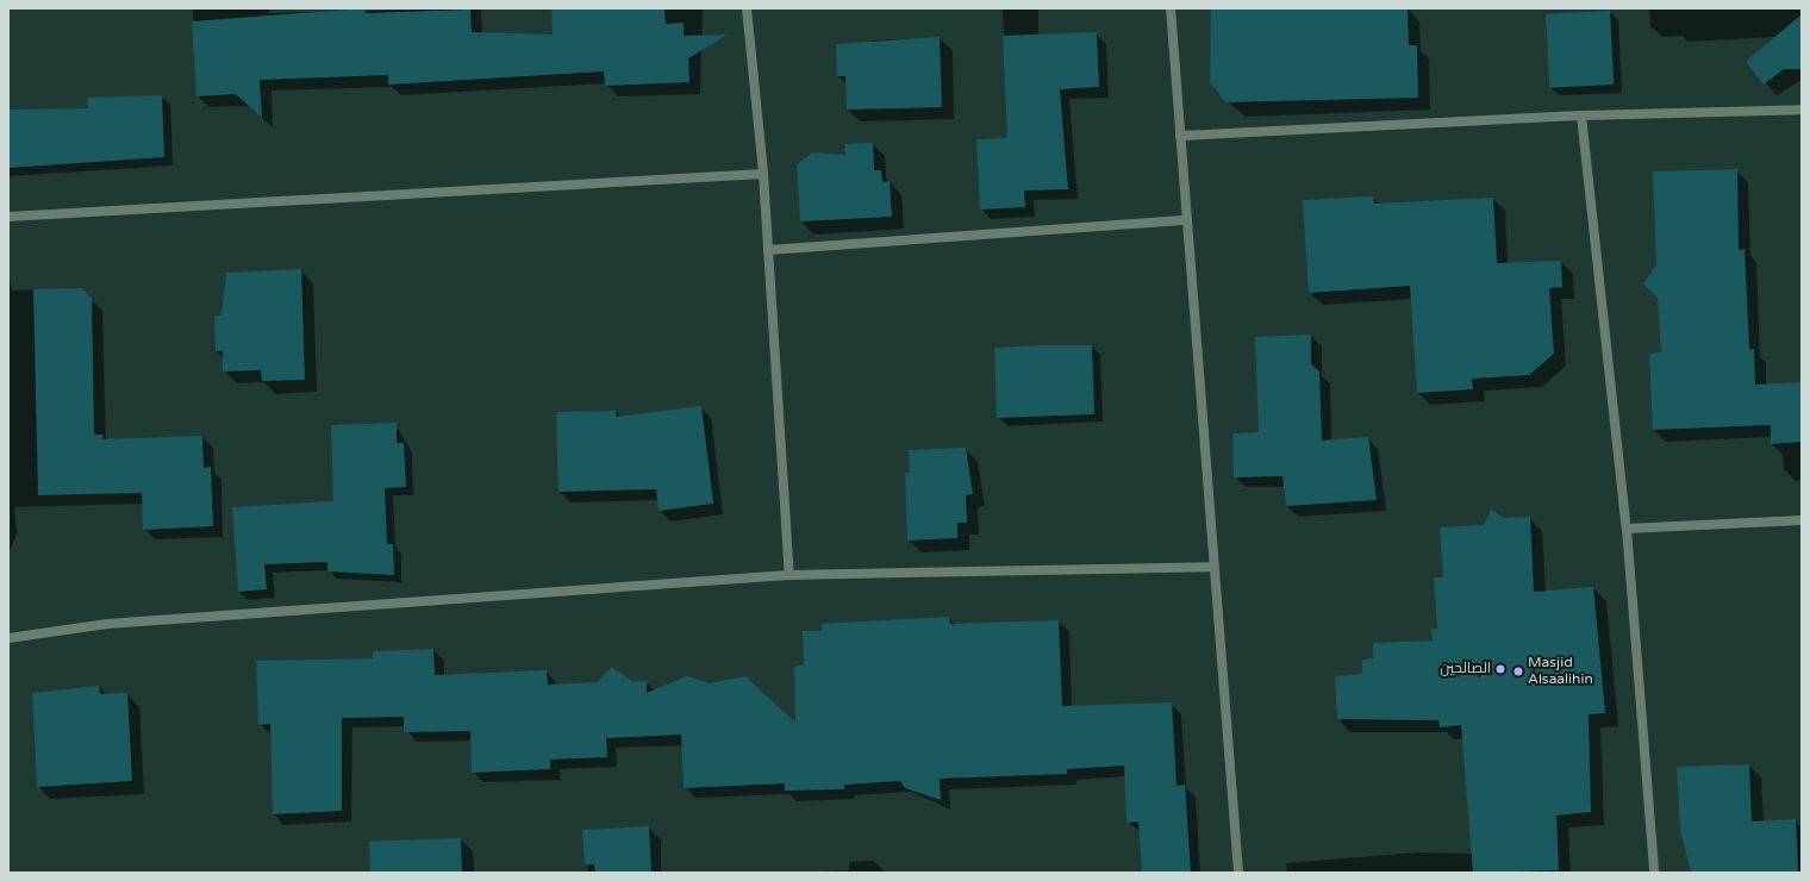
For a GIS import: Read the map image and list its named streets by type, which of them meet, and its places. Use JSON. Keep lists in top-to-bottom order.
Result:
{
  "places": ["الصالحين", "Masjid Alsaalihin"]
}
